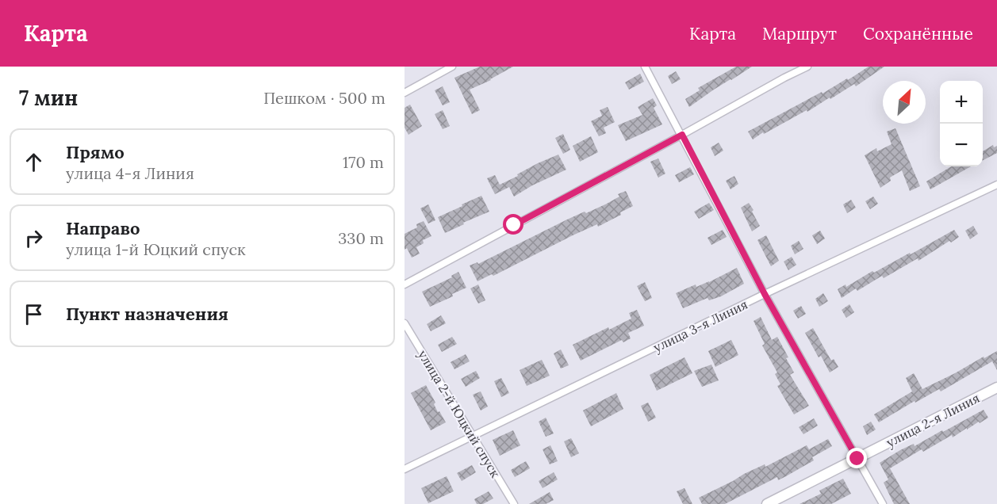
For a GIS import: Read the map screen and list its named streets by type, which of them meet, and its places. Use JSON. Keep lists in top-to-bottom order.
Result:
{
  "streets": {
    "street": ["улица 3-я Линия", "улица 2-й Юцкий спуск", "улица 2-я Линия"]
  },
  "crossings": [
    ["улица 3-я Линия", "улица 2-й Юцкий спуск"]
  ],
  "north": "top right",
  "page": {
    "header": "Карта",
    "nav": ["Карта", "Маршрут", "Сохранённые"],
    "heading": ["7 мин", "Пешком · 500 m"],
    "map_buttons": ["+", "−"],
    "list": [
      ["Прямо", "улица 4-я Линия", "170 m"],
      ["Направо", "улица 1-й Юцкий спуск", "330 m"],
      "Пункт назначения"
    ]
  }
}
